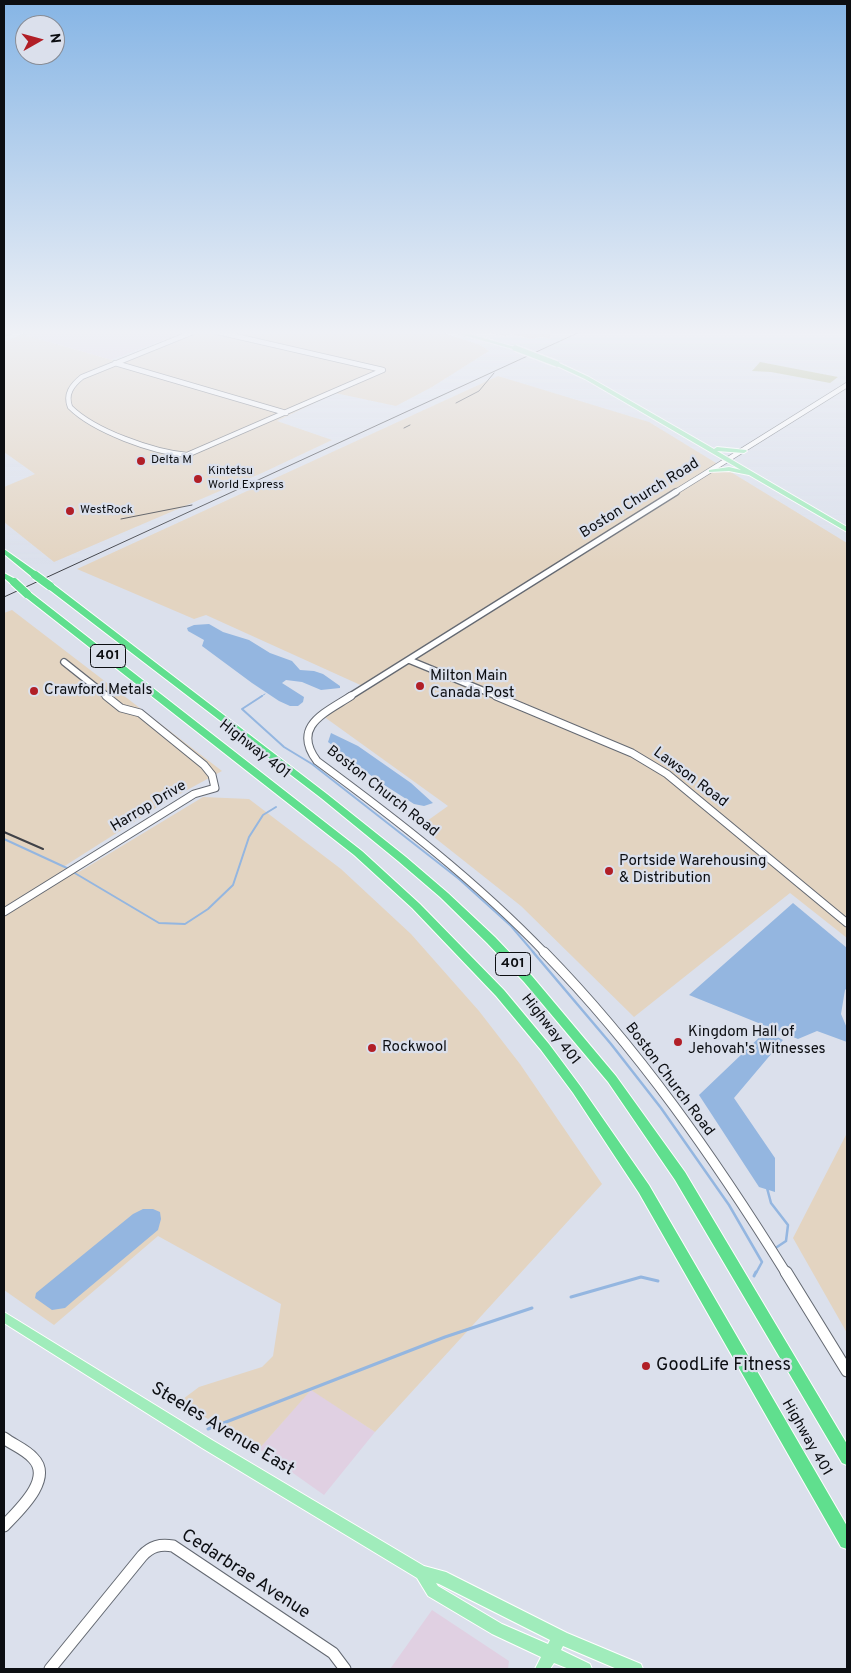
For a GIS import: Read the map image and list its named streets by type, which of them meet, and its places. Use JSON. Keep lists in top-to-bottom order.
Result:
{
  "streets": {
    "highway": ["401", "Highway 401"],
    "main road": ["Steeles Avenue East"],
    "street": [
      "Boston Church Road",
      "Lawson Road",
      "Harrop Drive",
      "Cedarbrae Avenue"
    ]
  },
  "crossings": [
    ["Boston Church Road", "Lawson Road"]
  ],
  "places": [
    "Delta M",
    "Kintetsu World Express",
    "WestRock",
    "Milton Main Canada Post",
    "Crawford Metals",
    "Portside Warehousing & Distribution",
    "Kingdom Hall of Jehovah's Witnesses",
    "Rockwool",
    "GoodLife Fitness"
  ],
  "north": "right"
}
